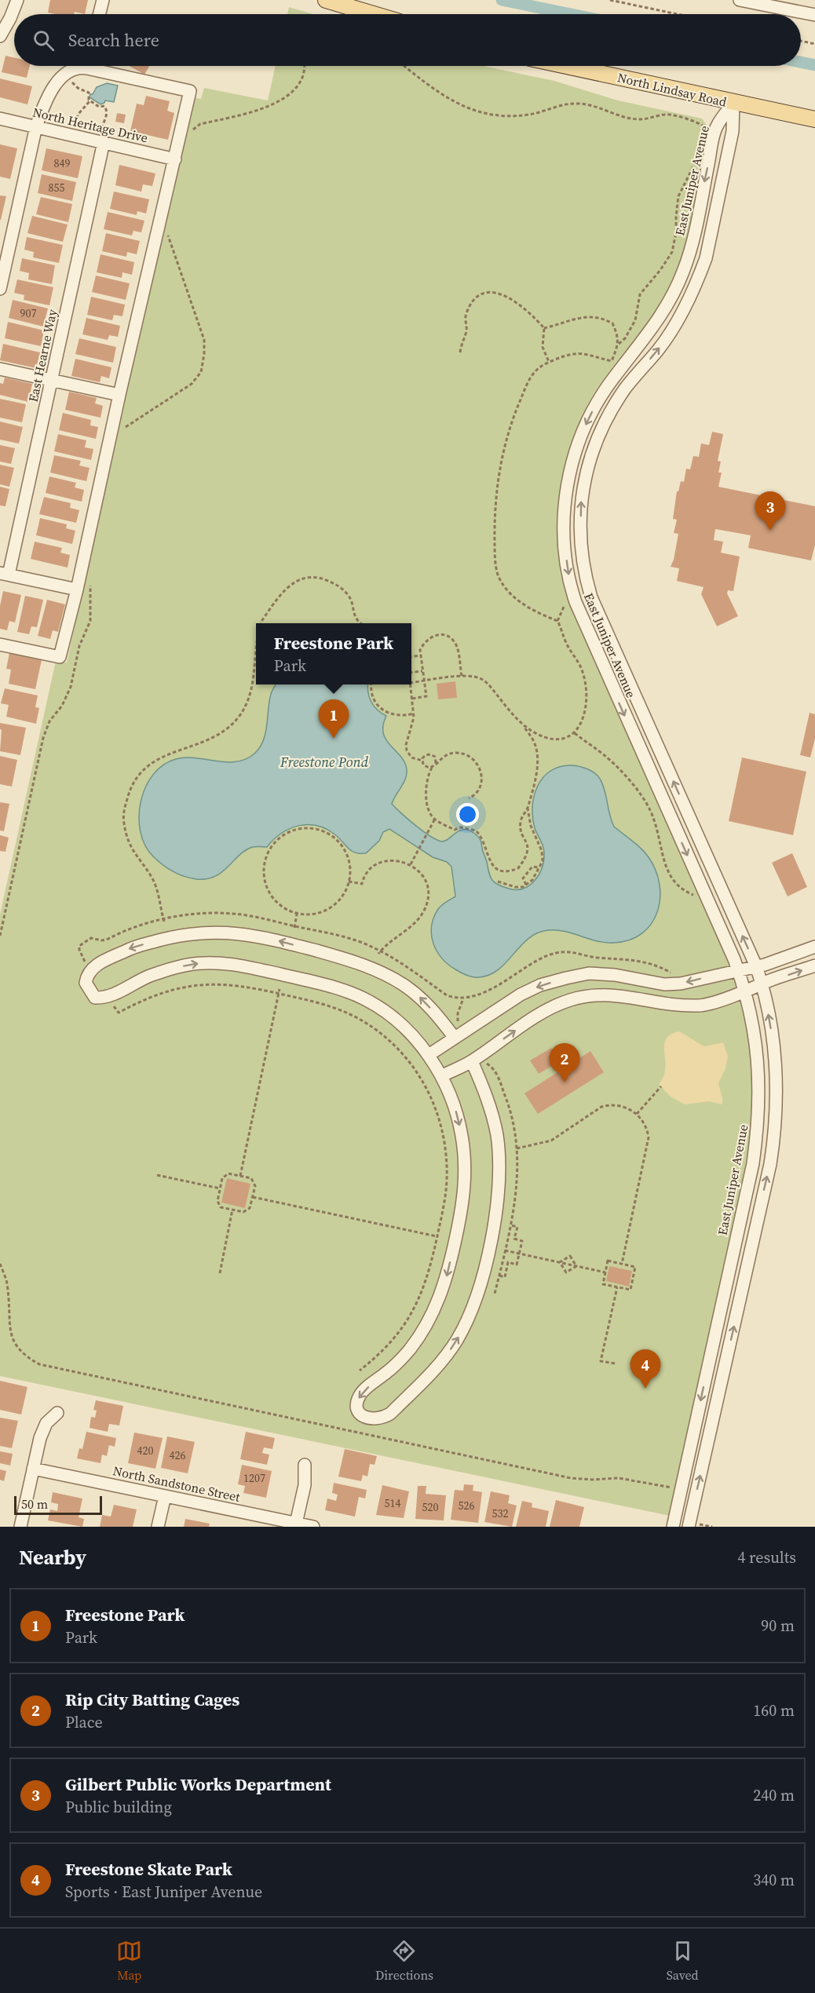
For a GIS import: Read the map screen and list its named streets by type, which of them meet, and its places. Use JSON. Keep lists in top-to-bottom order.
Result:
{
  "streets": {
    "main road": ["North Lindsay Road"],
    "street": [
      "North Heritage Drive",
      "East Juniper Avenue",
      "East Hearne Way",
      "North Sandstone Street"
    ]
  },
  "crossings": [
    ["North Lindsay Road", "East Juniper Avenue"],
    ["North Heritage Drive", "East Hearne Way"]
  ],
  "water": ["Freestone Pond"],
  "house_numbers": [
    "849",
    "855",
    "907",
    "420",
    "426",
    "1207",
    "514",
    "526",
    "520",
    "532"
  ],
  "scale_bar": "50 m",
  "page": {
    "search": "Search here",
    "pins": [
      "3",
      "1",
      "2",
      "4"
    ],
    "popup": ["Freestone Park", "Park"],
    "scale": "50 m",
    "heading": ["Nearby", "4 results"],
    "list": [
      {
        "mark": "1",
        "name": "Freestone Park",
        "note": "Park",
        "value": "90 m"
      },
      {
        "mark": "2",
        "name": "Rip City Batting Cages",
        "note": "Place",
        "value": "160 m"
      },
      {
        "mark": "3",
        "name": "Gilbert Public Works Department",
        "note": "Public building",
        "value": "240 m"
      },
      {
        "mark": "4",
        "name": "Freestone Skate Park",
        "note": "Sports · East Juniper Avenue",
        "value": "340 m"
      }
    ],
    "nav": ["Map", "Directions", "Saved"]
  }
}
